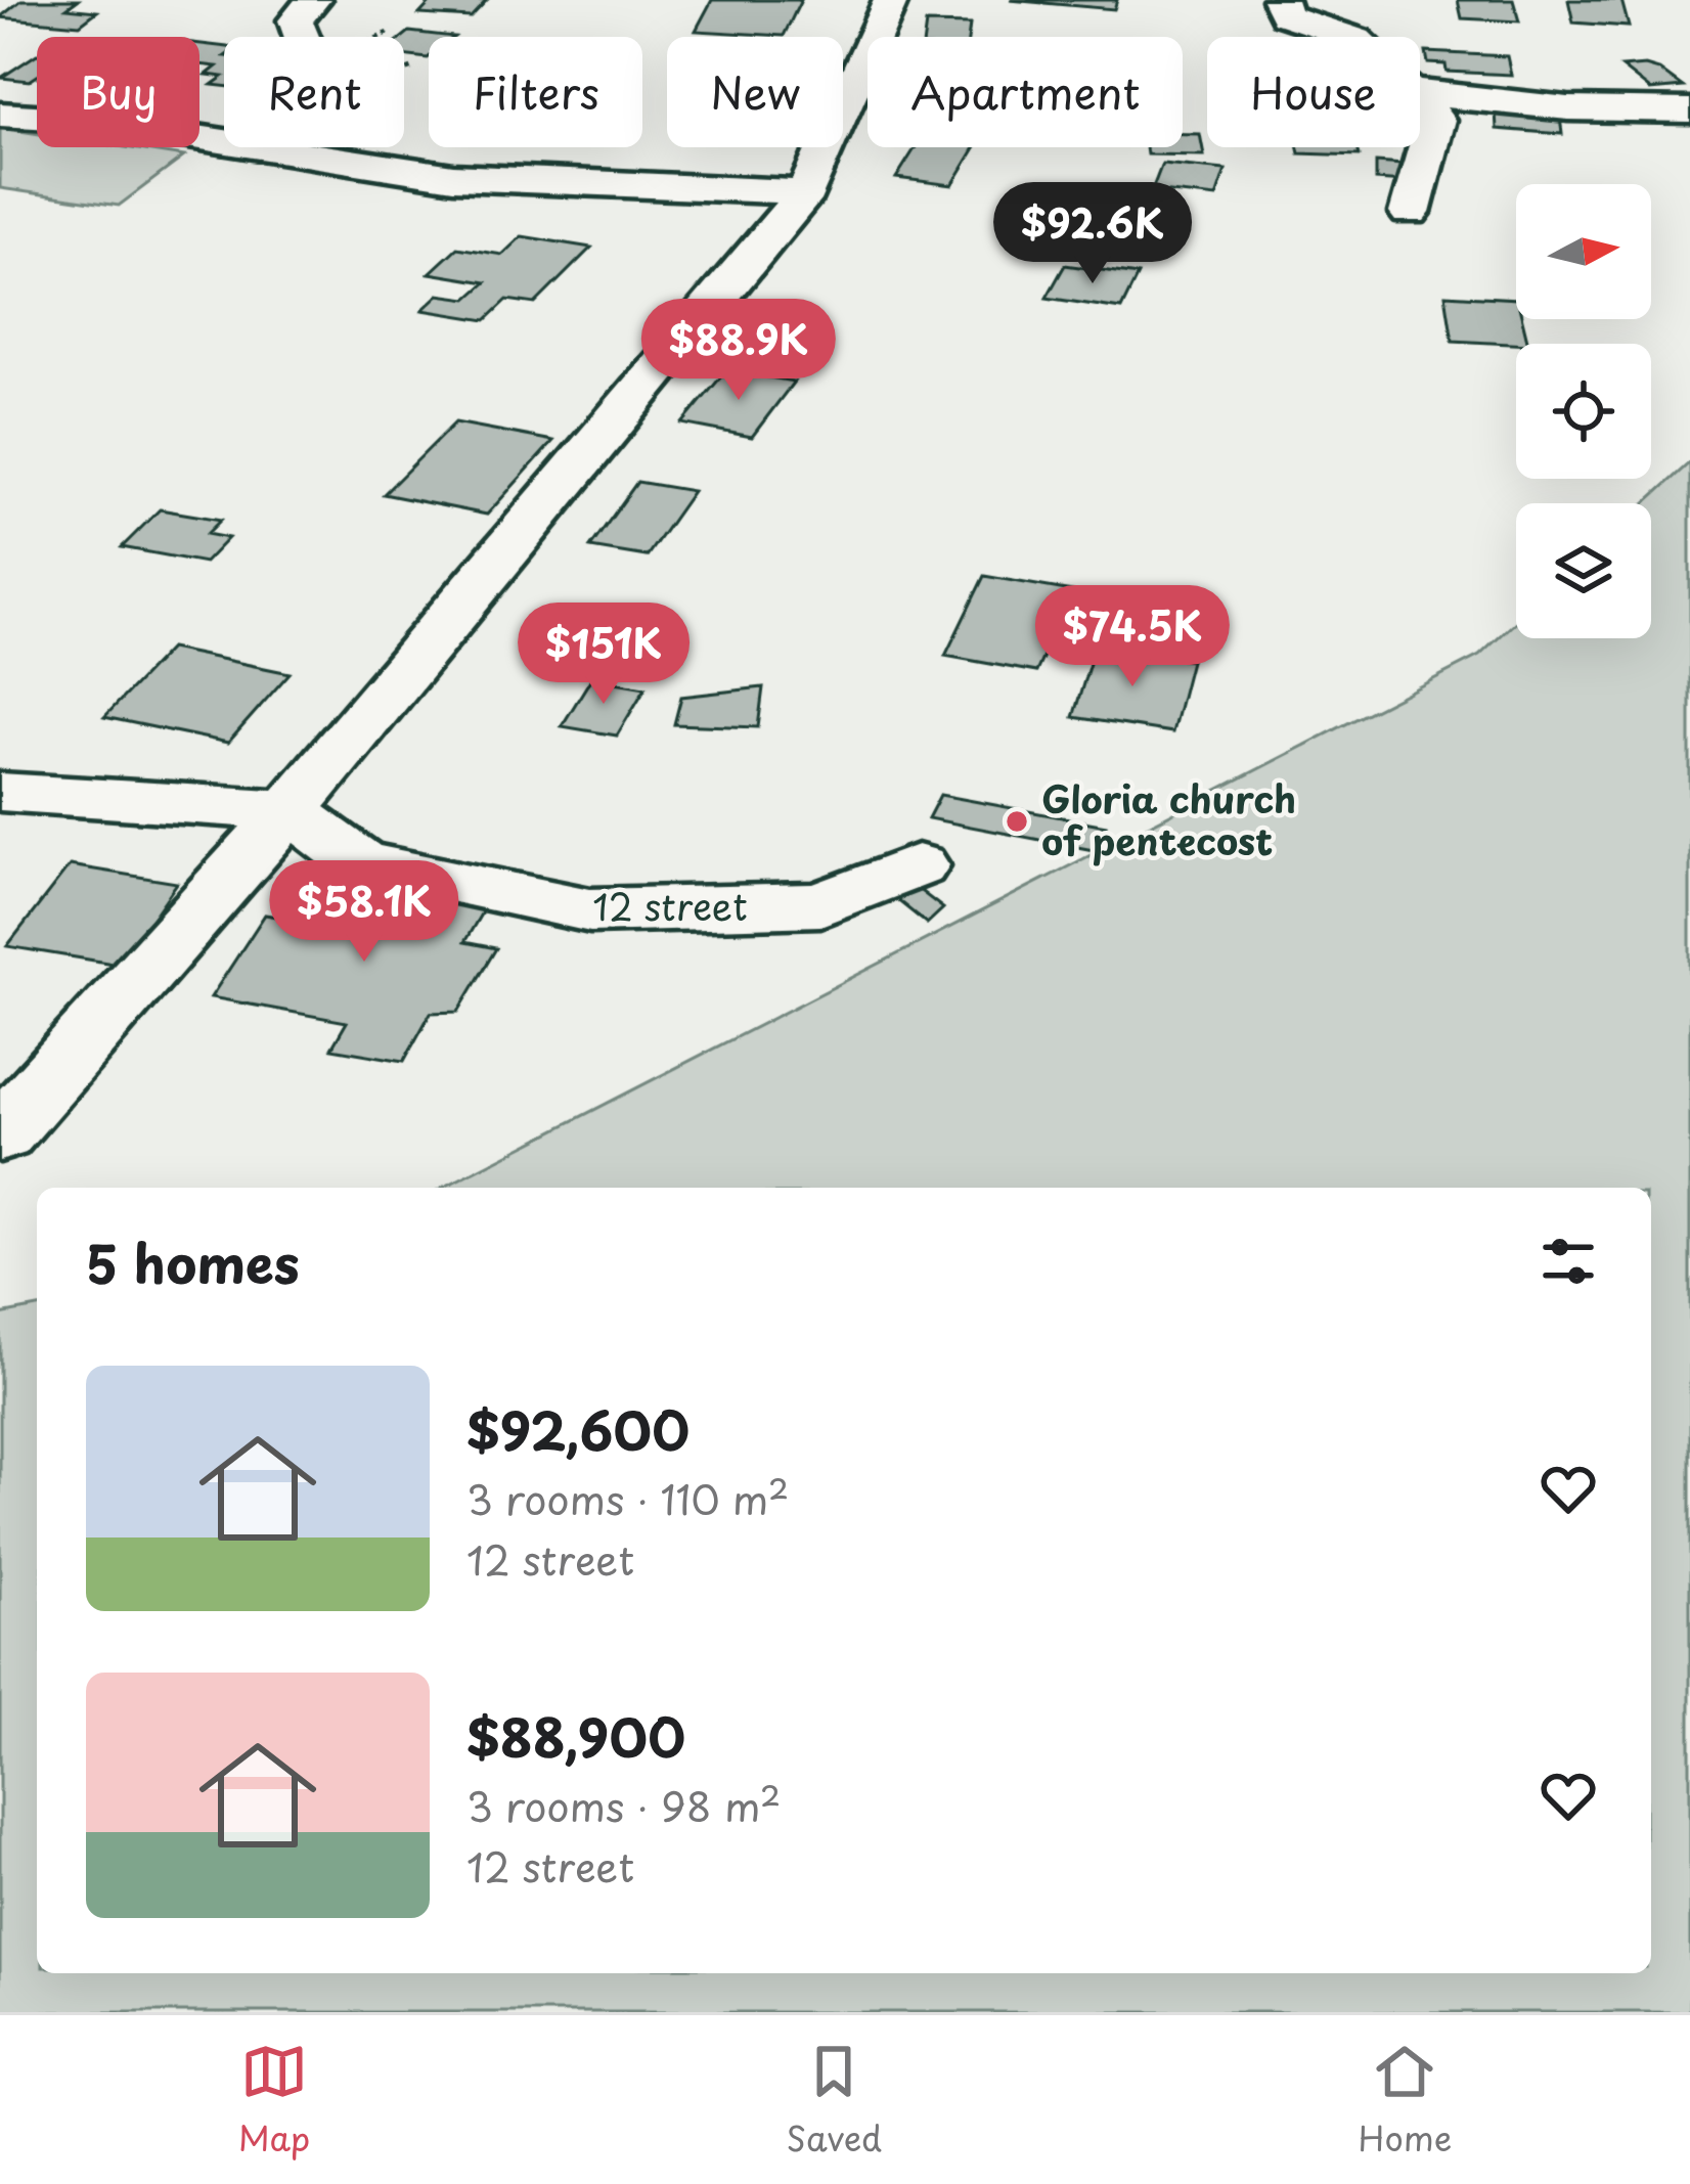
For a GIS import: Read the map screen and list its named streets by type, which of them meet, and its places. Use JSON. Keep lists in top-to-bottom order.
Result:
{
  "streets": {
    "street": ["12 street"]
  },
  "places": ["Gloria church of pentecost"],
  "north": "right",
  "page": {
    "chip": [
      "Buy",
      "Rent",
      "Filters",
      "New",
      "Apartment",
      "House"
    ],
    "price": [
      "$92.6K",
      "$88.9K",
      "$74.5K",
      "$151K",
      "$58.1K"
    ],
    "heading": "5 homes",
    "list": [
      {
        "name": "$92,600",
        "note": "3 rooms · 110 m² · 12 street"
      },
      {
        "name": "$88,900",
        "note": "3 rooms · 98 m² · 12 street"
      }
    ],
    "tabs": ["Map", "Saved", "Home"]
  }
}
